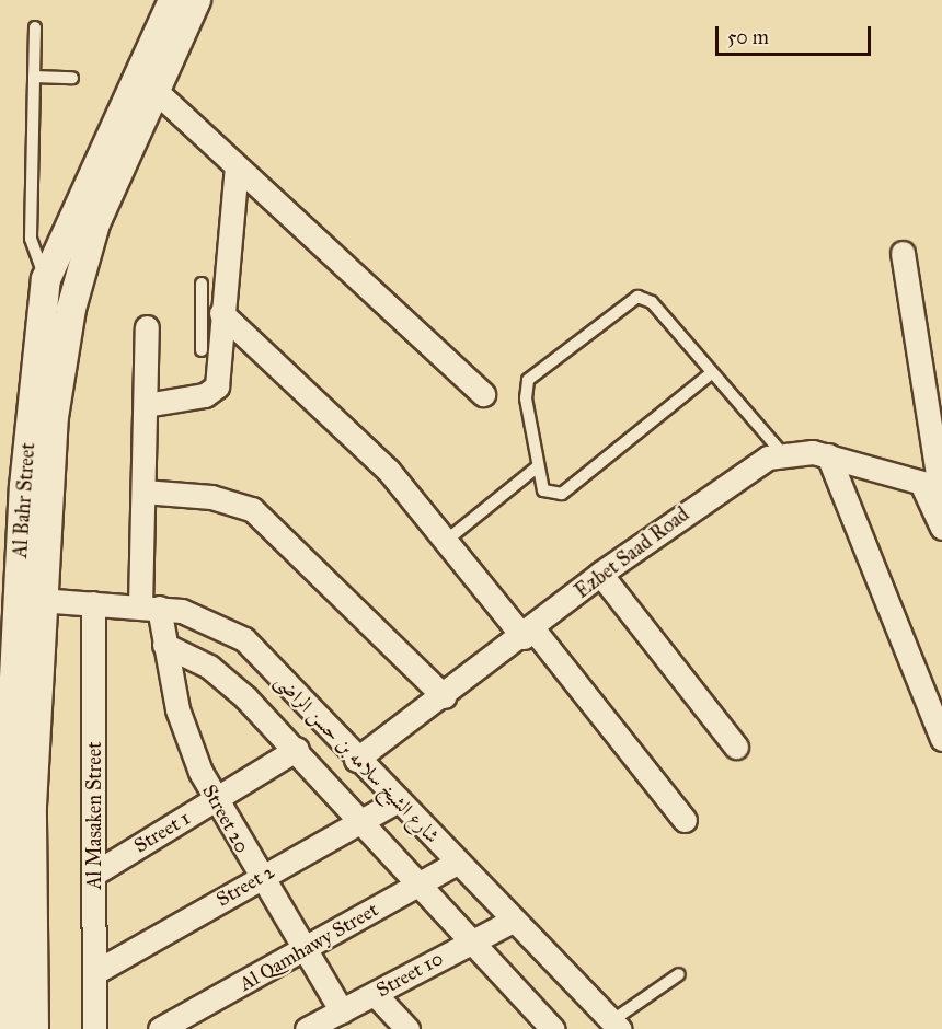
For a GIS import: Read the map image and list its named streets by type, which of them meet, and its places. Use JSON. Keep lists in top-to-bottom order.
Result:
{
  "streets": {
    "street": [
      "Al Bahr Street",
      "Ezbet Saad Road",
      "شارع الشيخ سلامه بن حسن الراضى",
      "Al Masaken Street",
      "Street 20",
      "Street 1",
      "Street 2",
      "Al Qamhawy Street",
      "Street 10"
    ]
  },
  "crossings": [
    ["Al Bahr Street", "شارع الشيخ سلامه بن حسن الراضى"],
    ["Ezbet Saad Road", "شارع الشيخ سلامه بن حسن الراضى"],
    ["شارع الشيخ سلامه بن حسن الراضى", "Al Masaken Street"],
    ["شارع الشيخ سلامه بن حسن الراضى", "Street 20"],
    ["شارع الشيخ سلامه بن حسن الراضى", "Street 1"],
    ["شارع الشيخ سلامه بن حسن الراضى", "Street 2"],
    ["شارع الشيخ سلامه بن حسن الراضى", "Al Qamhawy Street"],
    ["شارع الشيخ سلامه بن حسن الراضى", "Street 10"],
    ["Al Masaken Street", "Street 1"],
    ["Al Masaken Street", "Street 2"],
    ["Street 20", "Street 1"],
    ["Street 20", "Street 2"],
    ["Street 20", "Al Qamhawy Street"],
    ["Street 20", "Street 10"]
  ],
  "scale_bar": "50 m"
}
